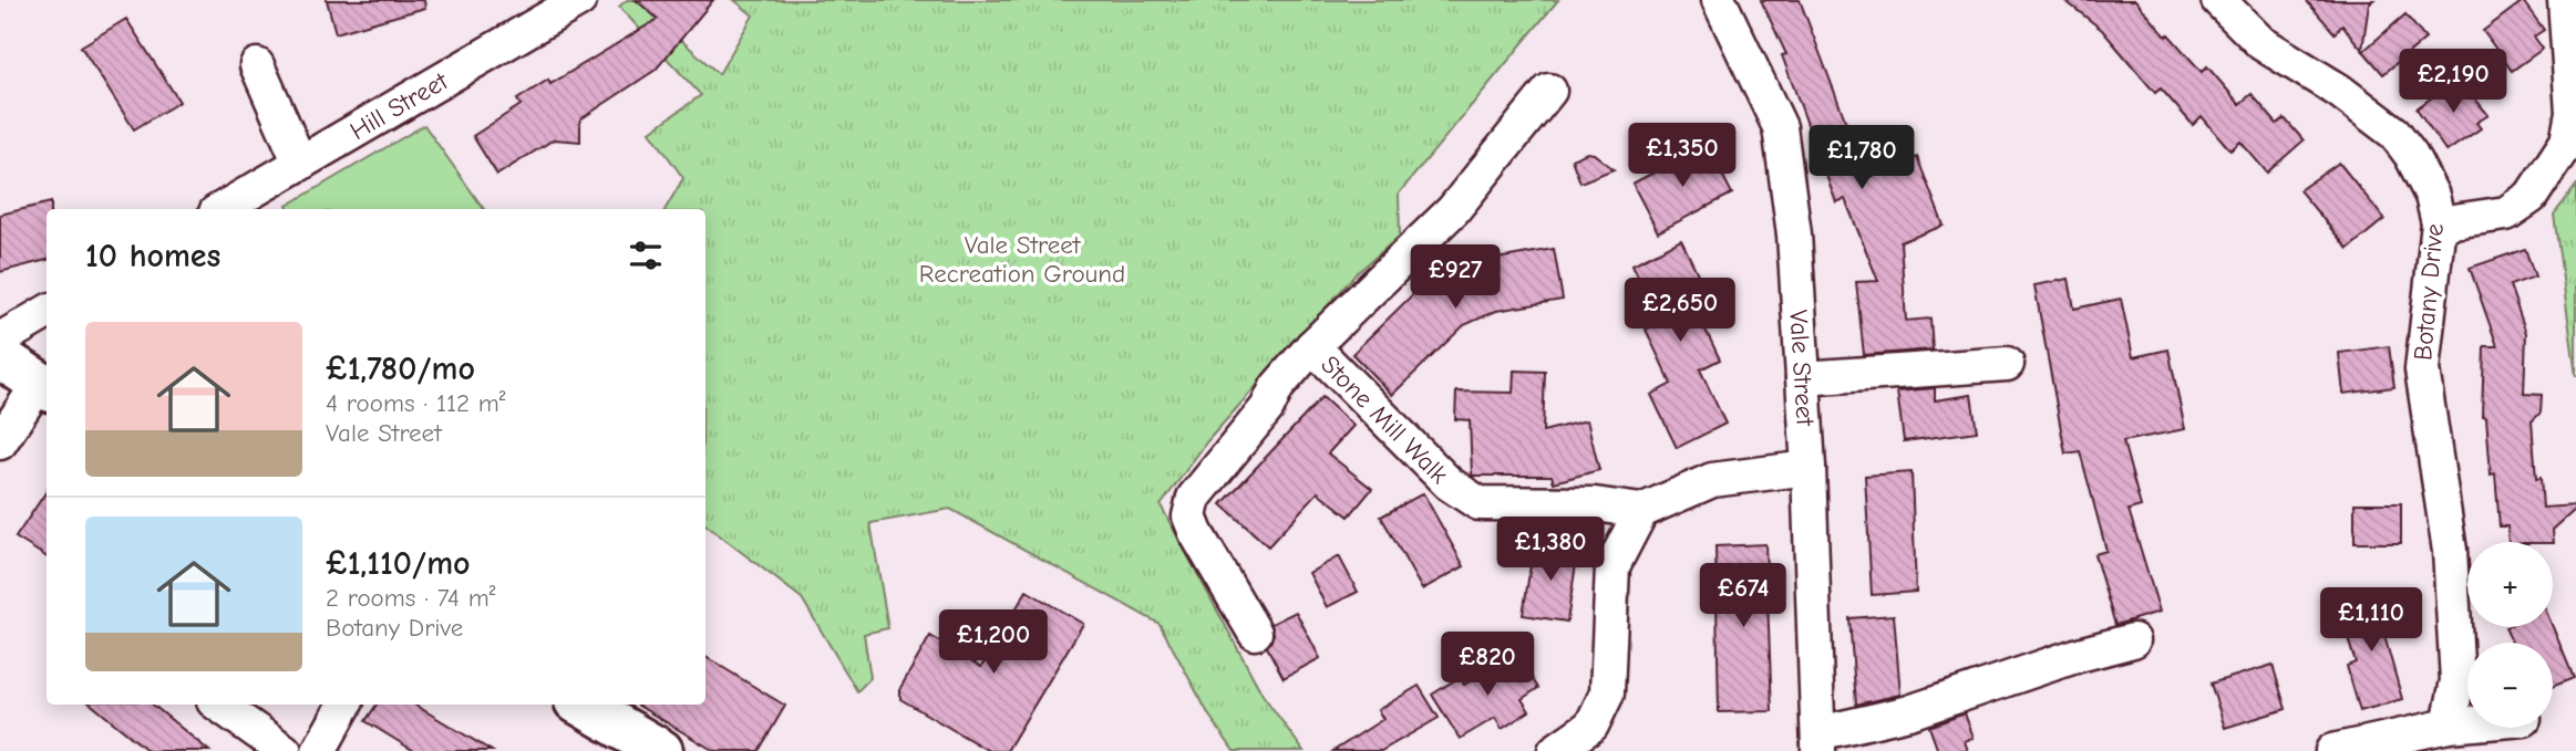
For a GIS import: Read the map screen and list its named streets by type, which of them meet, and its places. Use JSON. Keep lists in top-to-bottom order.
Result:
{
  "streets": {
    "street": [
      "Hill Street",
      "Botany Drive",
      "Vale Street",
      "Stone Mill Walk"
    ]
  },
  "parks": ["Vale Street Recreation Ground"],
  "page": {
    "price": [
      "£2,190",
      "£1,350",
      "£1,780",
      "£927",
      "£2,650",
      "£1,380",
      "£674",
      "£1,110",
      "£1,200",
      "£820"
    ],
    "heading": "10 homes",
    "list": [
      {
        "name": "£1,780/mo",
        "note": "4 rooms · 112 m² · Vale Street"
      },
      {
        "name": "£1,110/mo",
        "note": "2 rooms · 74 m² · Botany Drive"
      }
    ],
    "map_buttons": ["+", "−"]
  }
}
